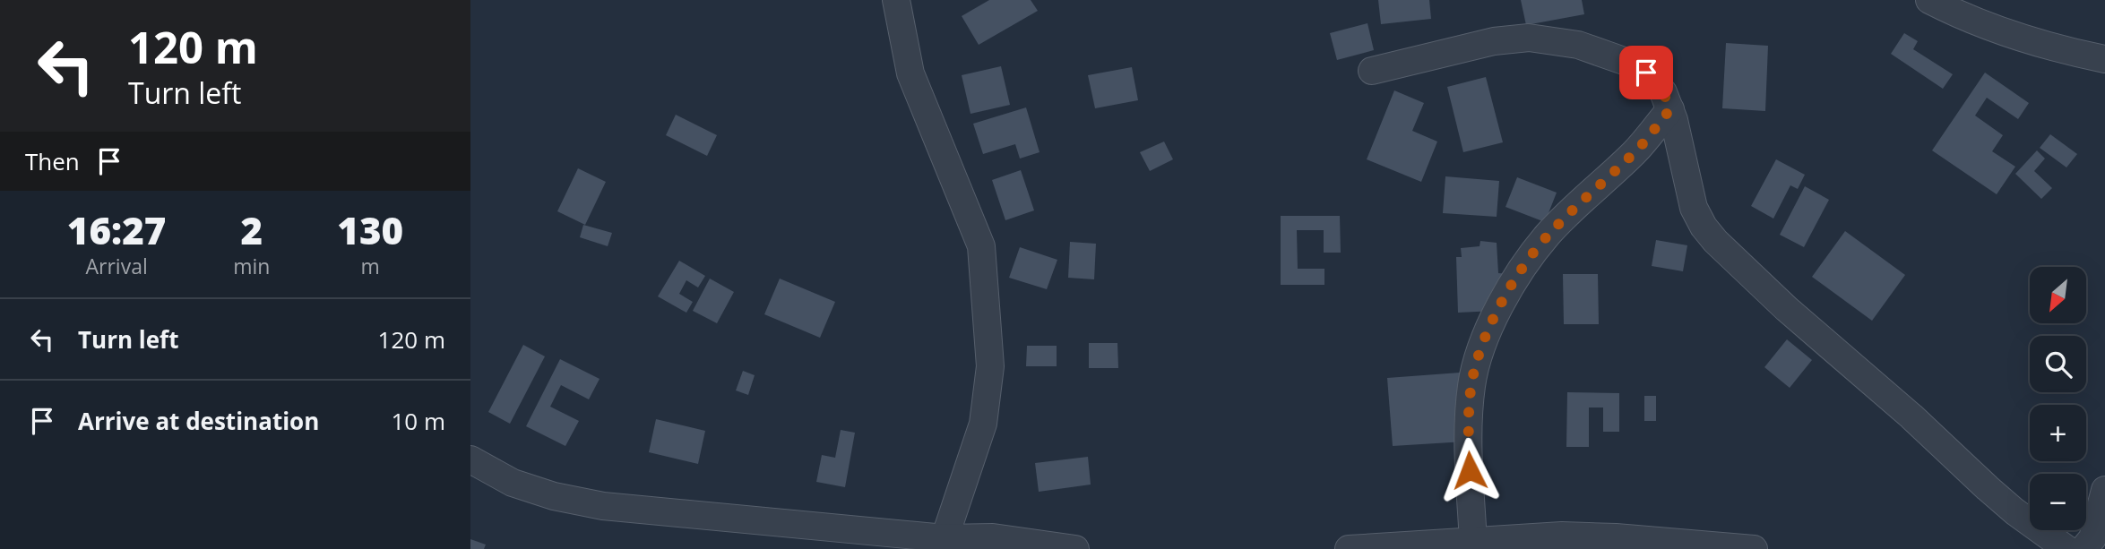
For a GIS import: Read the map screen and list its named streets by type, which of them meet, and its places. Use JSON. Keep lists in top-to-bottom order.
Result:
{
  "north": "bottom left",
  "page": {
    "turn": ["120 m", "Turn left"],
    "then": "Then",
    "eta": [
      "16:27",
      "Arrival",
      "2",
      "min",
      "130",
      "m"
    ],
    "map_buttons": ["+", "−"],
    "list": [
      {
        "name": "Turn left",
        "value": "120 m"
      },
      {
        "name": "Arrive at destination",
        "value": "10 m"
      }
    ]
  }
}
